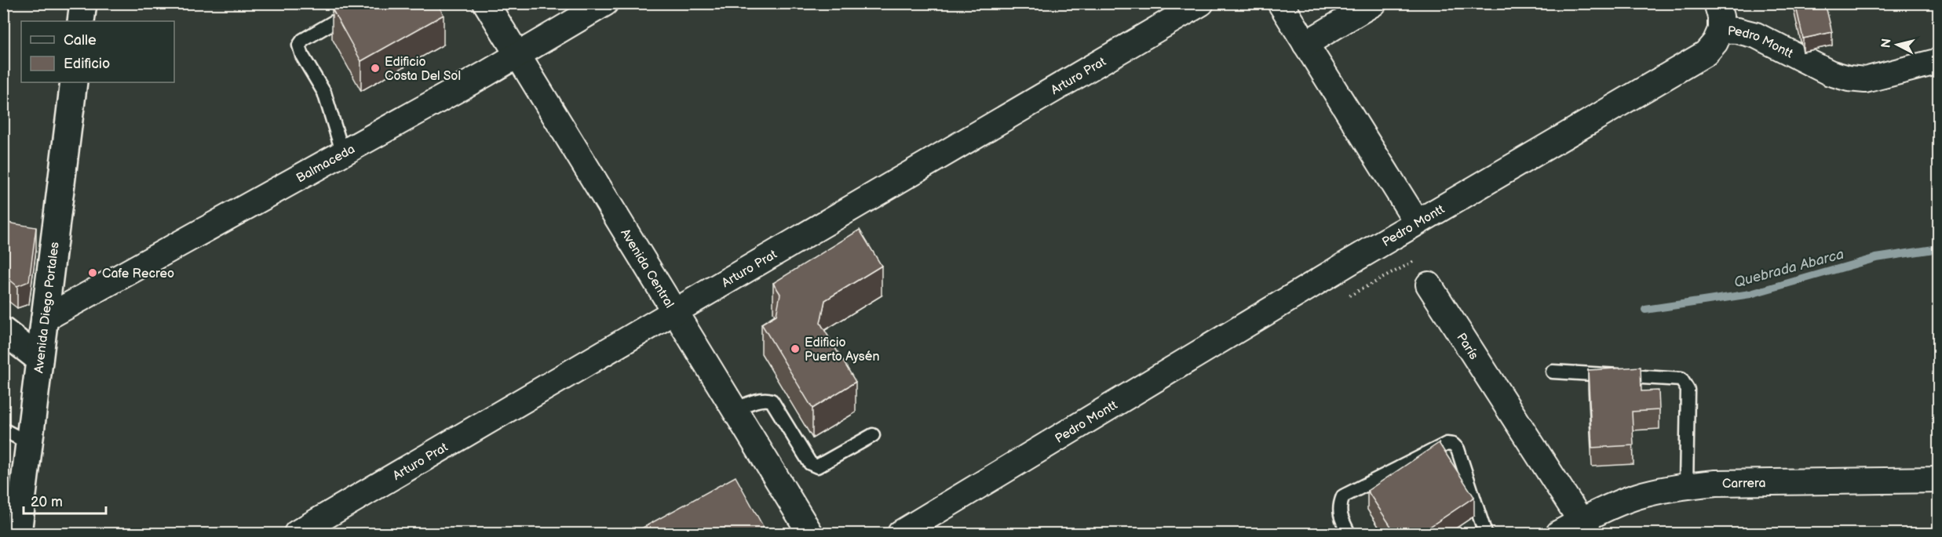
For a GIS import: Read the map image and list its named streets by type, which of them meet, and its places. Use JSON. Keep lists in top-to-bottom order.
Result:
{
  "streets": {
    "street": [
      "Pedro Montt",
      "Arturo Prat",
      "Balmaceda",
      "Avenida Central",
      "Avenida Diego Portales",
      "París",
      "Carrera"
    ]
  },
  "crossings": [
    ["Arturo Prat", "Avenida Central"],
    ["Balmaceda", "Avenida Central"],
    ["Balmaceda", "Avenida Diego Portales"],
    ["París", "Carrera"]
  ],
  "water": ["Quebrada Abarca"],
  "places": ["Edificio Costa Del Sol", "Cafe Recreo", "Edificio Puerto Aysén"],
  "legend": ["Calle", "Edificio"],
  "scale_bar": "20 m",
  "north": "left"
}
